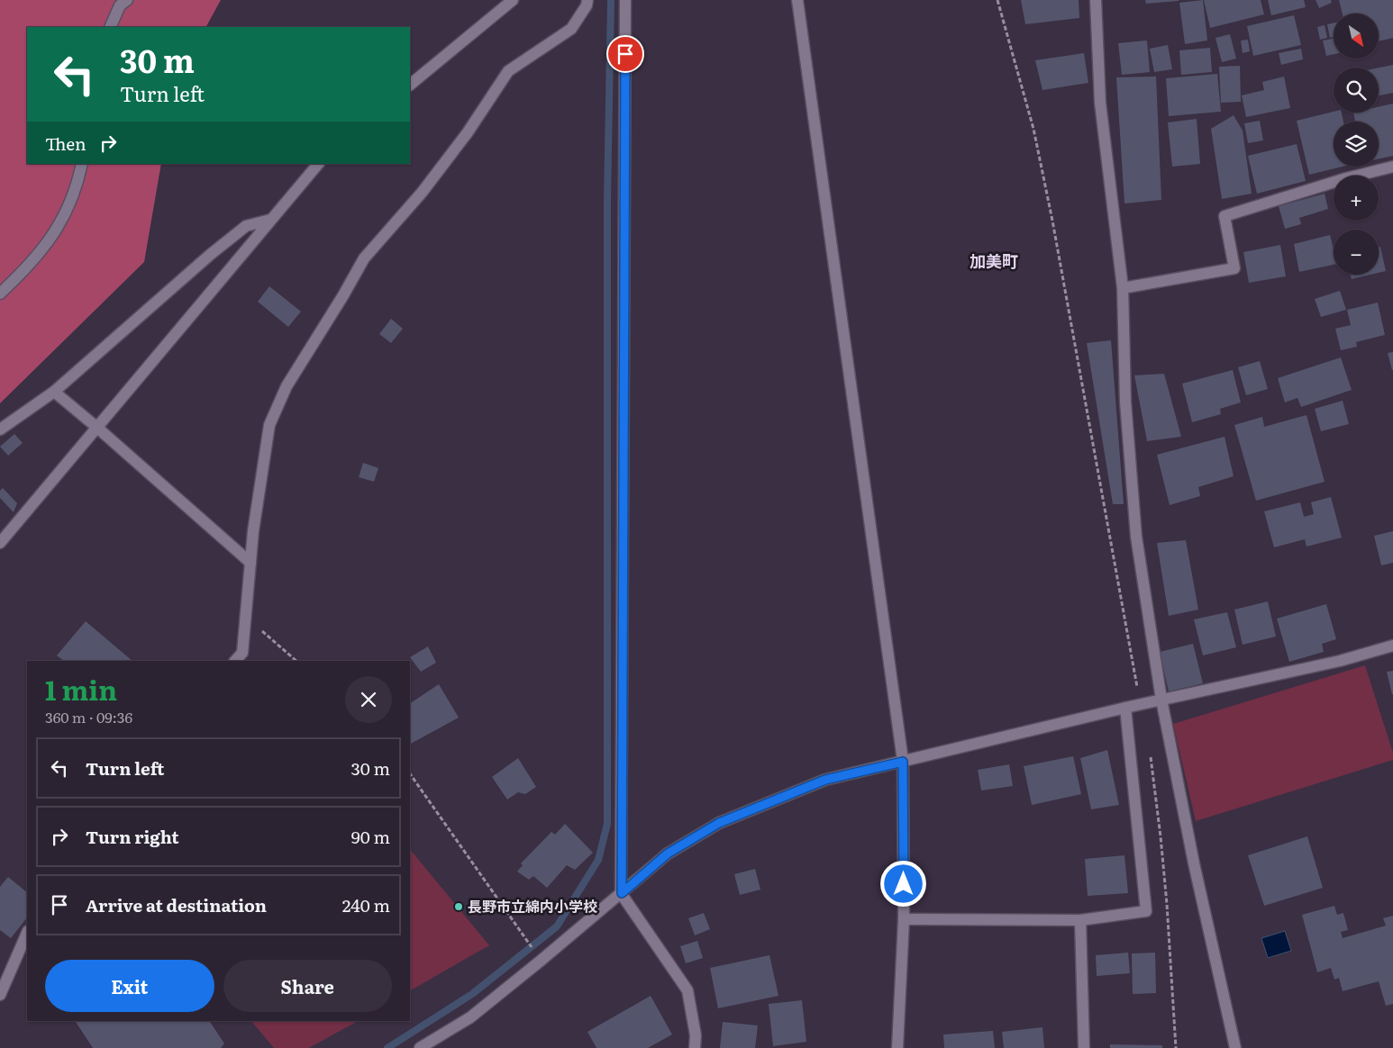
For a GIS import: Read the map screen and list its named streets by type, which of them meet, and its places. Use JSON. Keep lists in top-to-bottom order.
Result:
{
  "districts": ["加美町"],
  "places": ["長野市立綿内小学校"],
  "north": "bottom right",
  "page": {
    "map_buttons": ["+", "−"],
    "turn": ["30 m", "Turn left"],
    "then": "Then",
    "heading": ["1 min", "360 m · 09:36"],
    "list": [
      {
        "name": "Turn left",
        "value": "30 m"
      },
      {
        "name": "Turn right",
        "value": "90 m"
      },
      {
        "name": "Arrive at destination",
        "value": "240 m"
      }
    ],
    "buttons": ["Exit", "Share"]
  }
}
